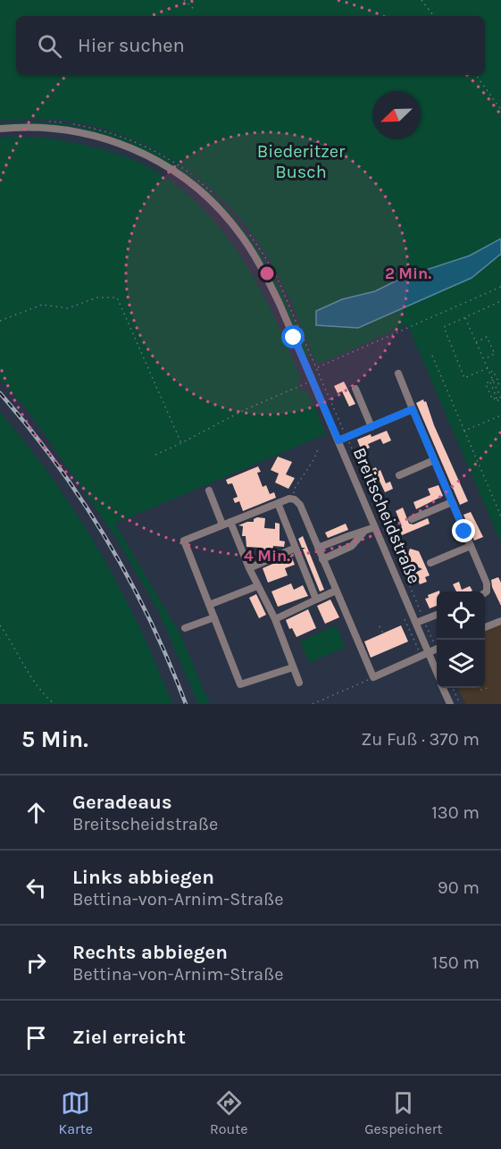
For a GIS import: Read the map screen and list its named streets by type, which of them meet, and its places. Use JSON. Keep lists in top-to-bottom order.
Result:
{
  "streets": {
    "street": ["Breitscheidstraße"]
  },
  "parks": ["Biederitzer Busch"],
  "north": "bottom left",
  "page": {
    "search": "Hier suchen",
    "heading": ["5 Min.", "Zu Fuß · 370 m"],
    "list": [
      ["Geradeaus", "Breitscheidstraße", "130 m"],
      ["Links abbiegen", "Bettina-von-Arnim-Straße", "90 m"],
      ["Rechts abbiegen", "Bettina-von-Arnim-Straße", "150 m"],
      "Ziel erreicht"
    ],
    "nav": ["Karte", "Route", "Gespeichert"]
  },
  "rings": ["2 Min.", "4 Min."]
}
